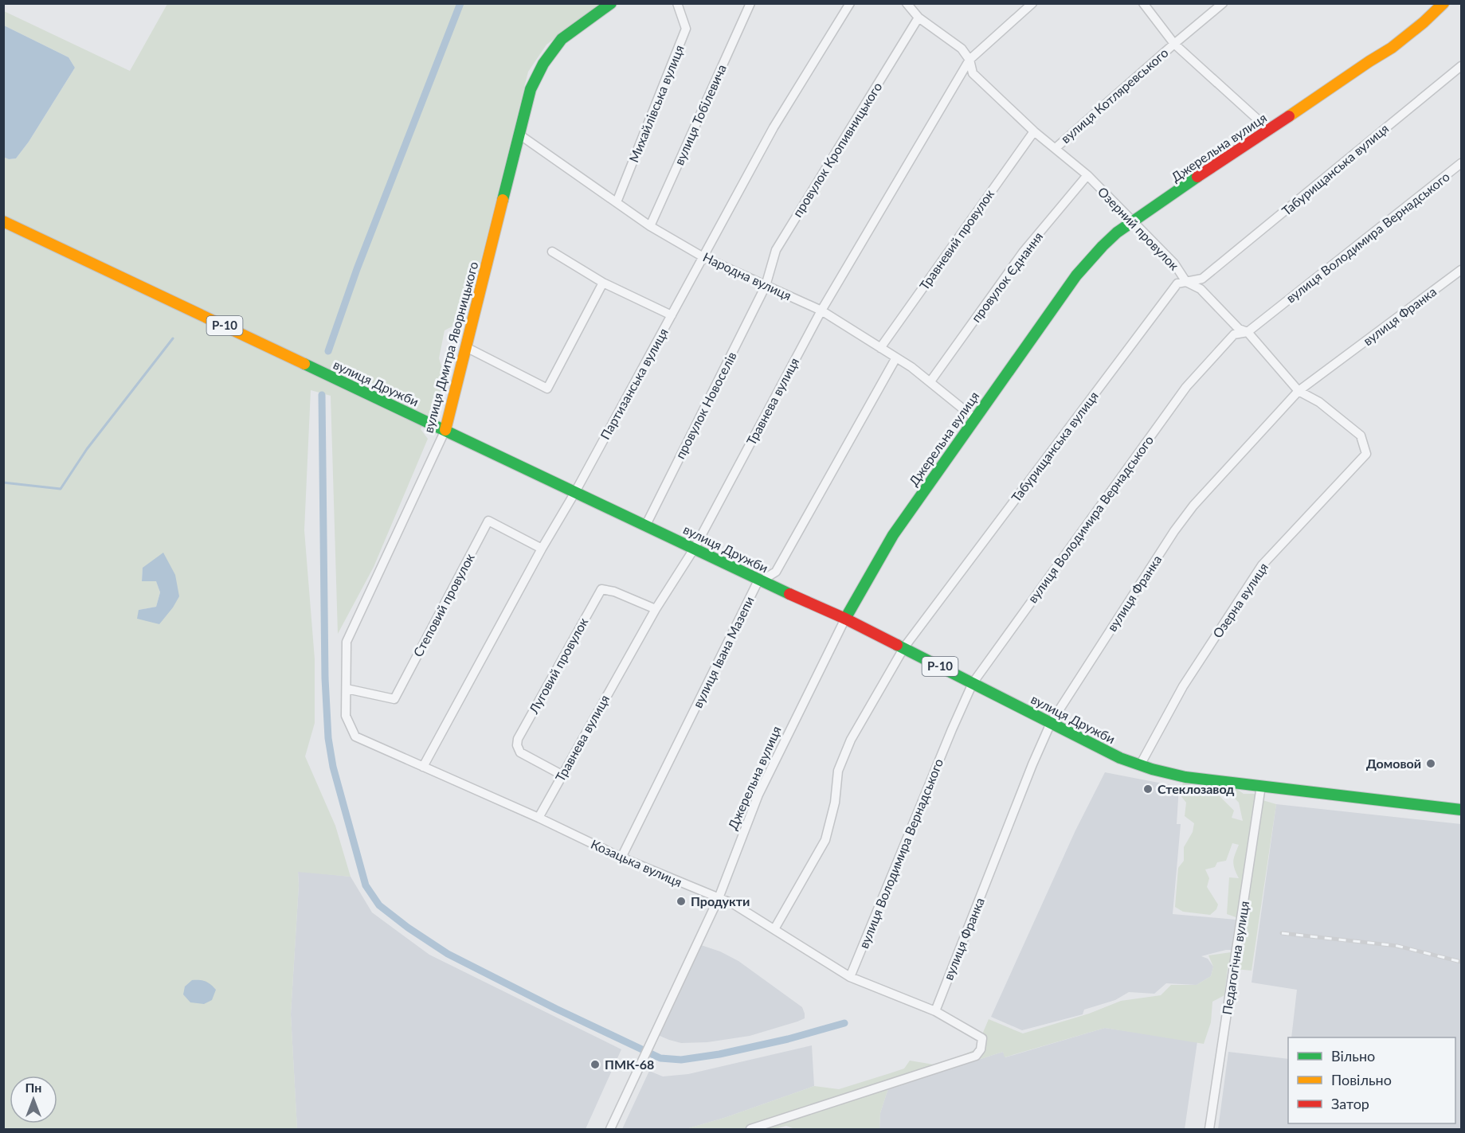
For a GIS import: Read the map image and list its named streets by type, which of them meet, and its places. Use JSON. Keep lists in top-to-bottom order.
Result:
{
  "streets": {
    "main road": [
      "Джерельна вулиця",
      "Р-10",
      "вулиця Дмитра Яворницького",
      "вулиця Дружби"
    ],
    "street": [
      "вулиця Котляревського",
      "Михайлівська вулиця",
      "вулиця Тобілевича",
      "провулок Кропивницького",
      "Табурищанська вулиця",
      "Озерний провулок",
      "вулиця Володимира Вернадського",
      "Травневий провулок",
      "Народна вулиця",
      "провулок Єднання",
      "вулиця Франка",
      "Партизанська вулиця",
      "Травнева вулиця",
      "провулок Новоселів",
      "Озерна вулиця",
      "Степовий провулок",
      "вулиця Івана Мазепи",
      "Луговий провулок",
      "Козацька вулиця",
      "Педагогічна вулиця"
    ]
  },
  "crossings": [
    ["вулиця Котляревського", "Джерельна вулиця"],
    ["вулиця Котляревського", "Озерний провулок"],
    ["Михайлівська вулиця", "Народна вулиця"],
    ["вулиця Тобілевича", "Народна вулиця"],
    ["Джерельна вулиця", "Озерний провулок"],
    ["Джерельна вулиця", "Народна вулиця"],
    ["Джерельна вулиця", "вулиця Дружби"],
    ["Джерельна вулиця", "Козацька вулиця"],
    ["провулок Кропивницького", "Озерний провулок"],
    ["провулок Кропивницького", "Народна вулиця"],
    ["провулок Кропивницького", "провулок Новоселів"],
    ["Табурищанська вулиця", "Озерний провулок"],
    ["Табурищанська вулиця", "вулиця Дружби"],
    ["Табурищанська вулиця", "Козацька вулиця"],
    ["Озерний провулок", "вулиця Володимира Вернадського"],
    ["Озерний провулок", "Травневий провулок"],
    ["Озерний провулок", "провулок Єднання"],
    ["Озерний провулок", "вулиця Франка"],
    ["Озерний провулок", "Травнева вулиця"],
    ["Озерний провулок", "Озерна вулиця"],
    ["вулиця Володимира Вернадського", "вулиця Дружби"],
    ["вулиця Володимира Вернадського", "Козацька вулиця"],
    ["Травневий провулок", "Народна вулиця"],
    ["Народна вулиця", "провулок Єднання"],
    ["Народна вулиця", "вулиця Дмитра Яворницького"],
    ["Народна вулиця", "Партизанська вулиця"],
    ["Народна вулиця", "Травнева вулиця"],
    ["Народна вулиця", "провулок Новоселів"],
    ["Народна вулиця", "вулиця Івана Мазепи"],
    ["вулиця Франка", "вулиця Дружби"],
    ["вулиця Франка", "Козацька вулиця"],
    ["вулиця Дмитра Яворницького", "вулиця Дружби"],
    ["вулиця Дмитра Яворницького", "Степовий провулок"],
    ["вулиця Дмитра Яворницького", "Козацька вулиця"],
    ["вулиця Дружби", "Партизанська вулиця"],
    ["вулиця Дружби", "Травнева вулиця"],
    ["вулиця Дружби", "провулок Новоселів"],
    ["вулиця Дружби", "Озерна вулиця"],
    ["вулиця Дружби", "вулиця Івана Мазепи"],
    ["вулиця Дружби", "Педагогічна вулиця"],
    ["Партизанська вулиця", "Степовий провулок"],
    ["Партизанська вулиця", "Козацька вулиця"],
    ["Травнева вулиця", "Луговий провулок"],
    ["Травнева вулиця", "Козацька вулиця"],
    ["вулиця Івана Мазепи", "Козацька вулиця"]
  ],
  "places": [
    "Домовой",
    "Стеклозавод",
    "Продукти",
    "ПМК-68"
  ],
  "legend": ["Вільно", "Повільно", "Затор"],
  "north": "top"
}
